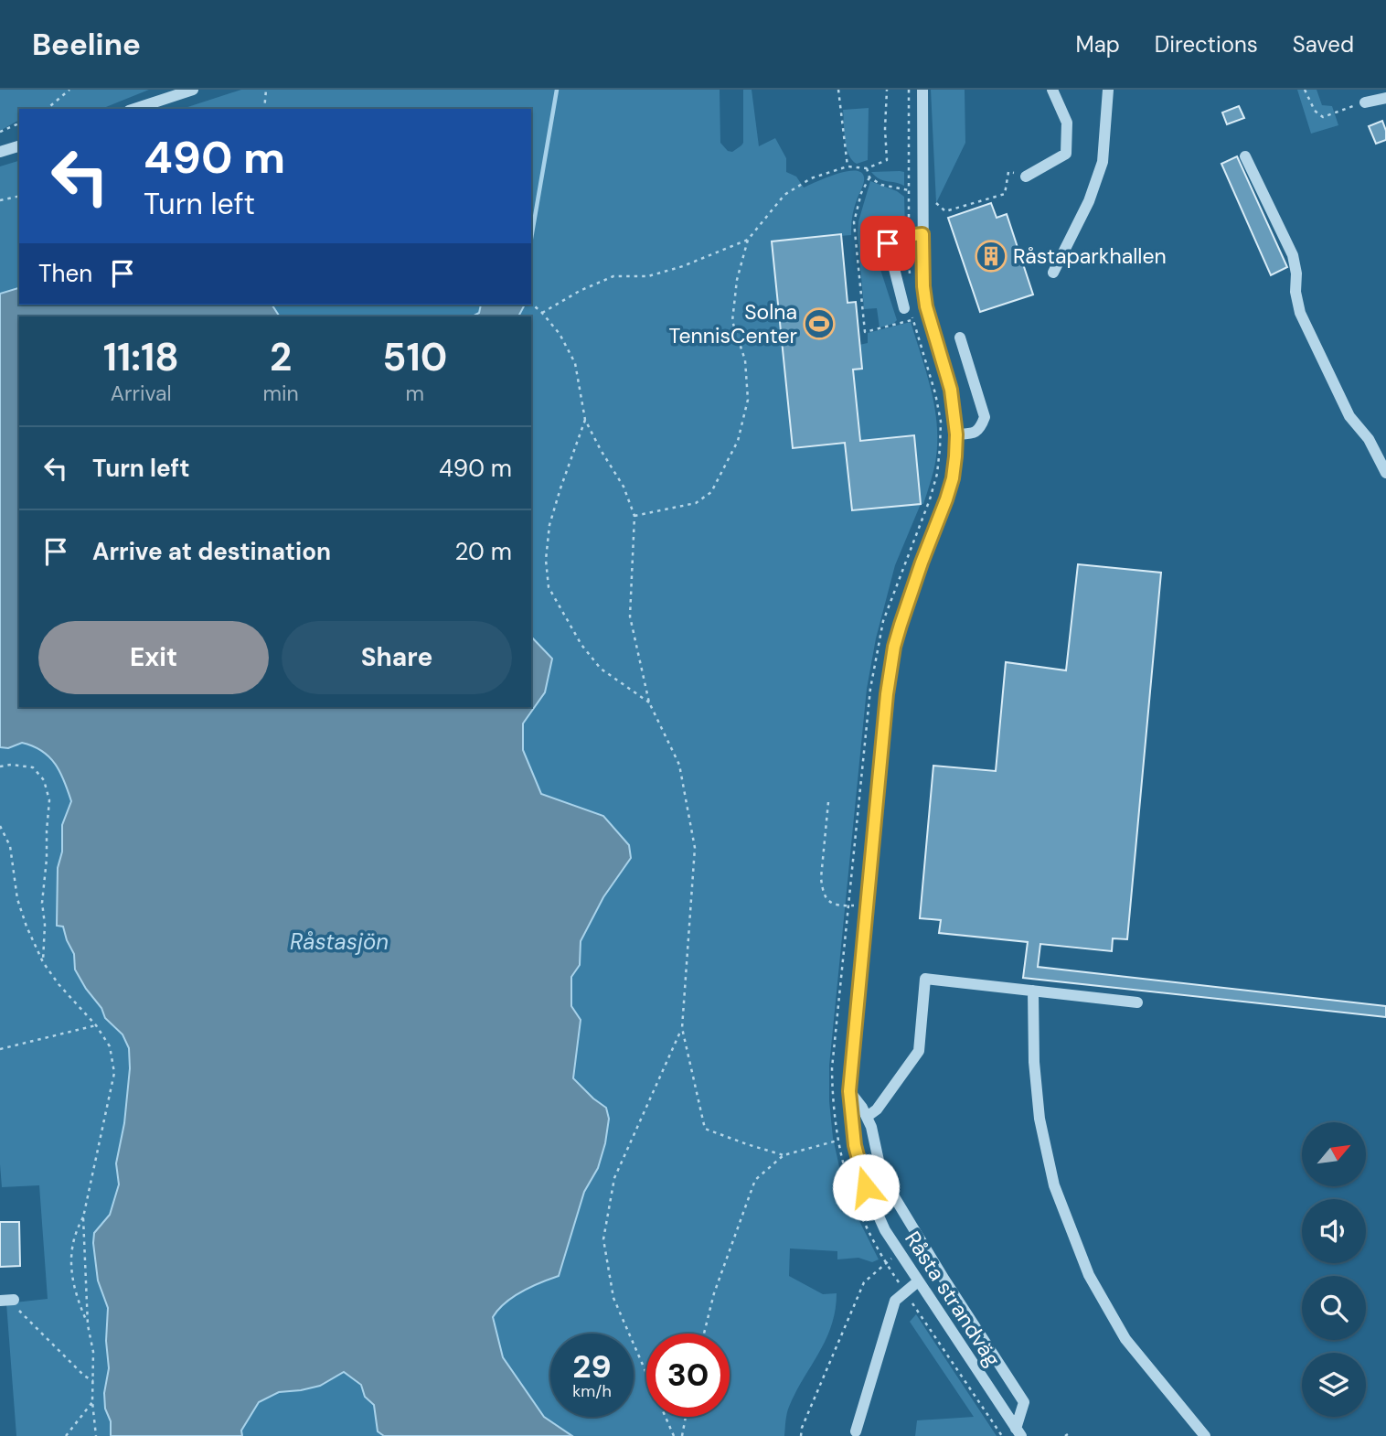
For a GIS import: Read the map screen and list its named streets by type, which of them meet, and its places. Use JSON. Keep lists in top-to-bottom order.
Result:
{
  "streets": {
    "street": ["Råsta strandväg"]
  },
  "water": ["Råstasjön"],
  "places": {
    "building": ["Råstaparkhallen"],
    "sports": ["Solna TennisCenter"]
  },
  "north": "top right",
  "page": {
    "header": "Beeline",
    "nav": ["Map", "Directions", "Saved"],
    "turn": ["490 m", "Turn left"],
    "then": "Then",
    "eta": [
      "11:18",
      "Arrival",
      "2",
      "min",
      "510",
      "m"
    ],
    "list": [
      {
        "name": "Turn left",
        "value": "490 m"
      },
      {
        "name": "Arrive at destination",
        "value": "20 m"
      }
    ],
    "buttons": ["Exit", "Share"],
    "speed": "29 km/h",
    "limit": "30"
  }
}
